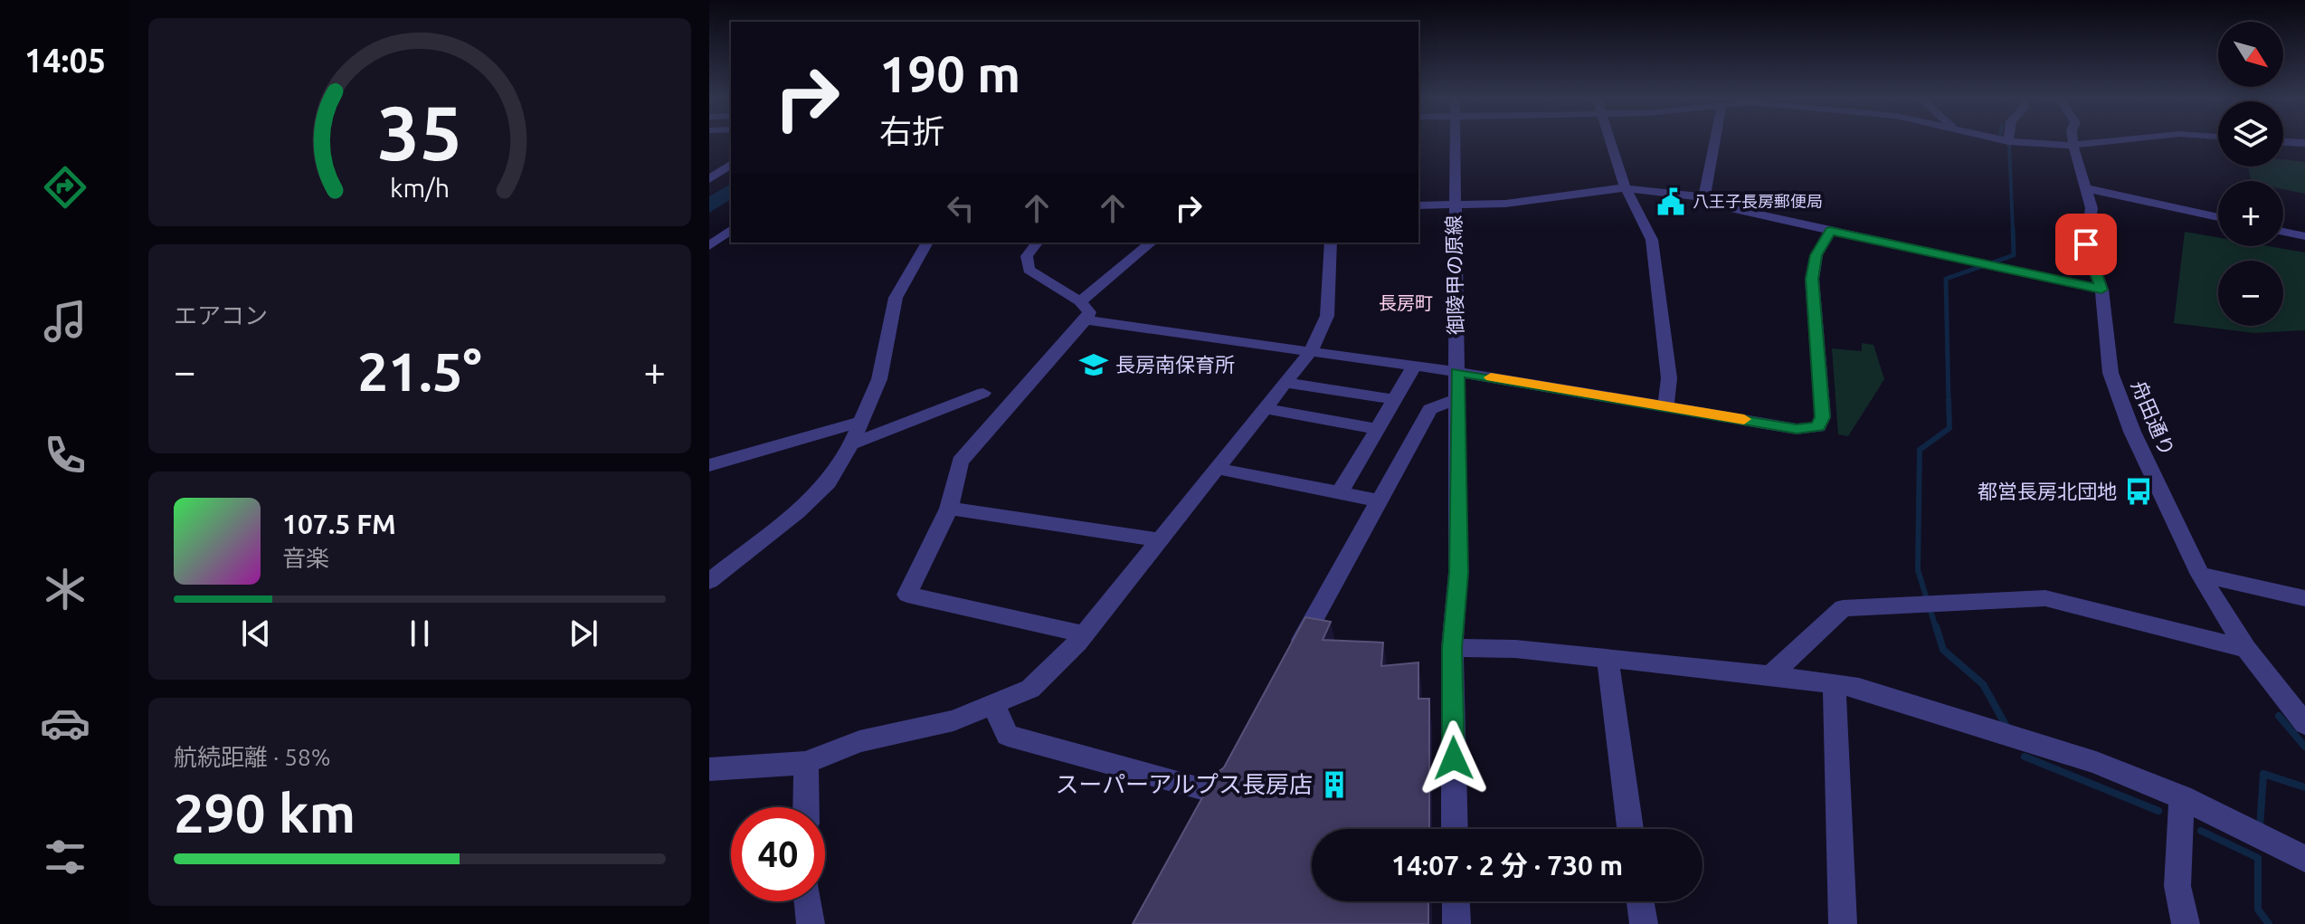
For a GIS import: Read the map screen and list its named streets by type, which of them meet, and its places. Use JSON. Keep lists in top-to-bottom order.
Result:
{
  "streets": {
    "street": ["御陵甲の原線", "舟田通り"]
  },
  "districts": ["長房町"],
  "places": {
    "public building": ["八王子長房郵便局"],
    "school or university": ["長房南保育所"],
    "bus stop": ["都営長房北団地"],
    "building": ["スーパーアルプス長房店"]
  },
  "north": "bottom right",
  "page": {
    "tabs": "14:05",
    "map_buttons": ["+", "−"],
    "turn": ["190 m", "右折"],
    "tile": [
      "エアコン",
      ["航続距離 · 58%", "290 km"]
    ],
    "heat": ["−", "21.5°", "+"],
    "song": ["107.5 FM", "音楽"],
    "limit": "40",
    "trip": "14:07 · 2 分 · 730 m",
    "gauge": ["35", "km/h"]
  }
}
